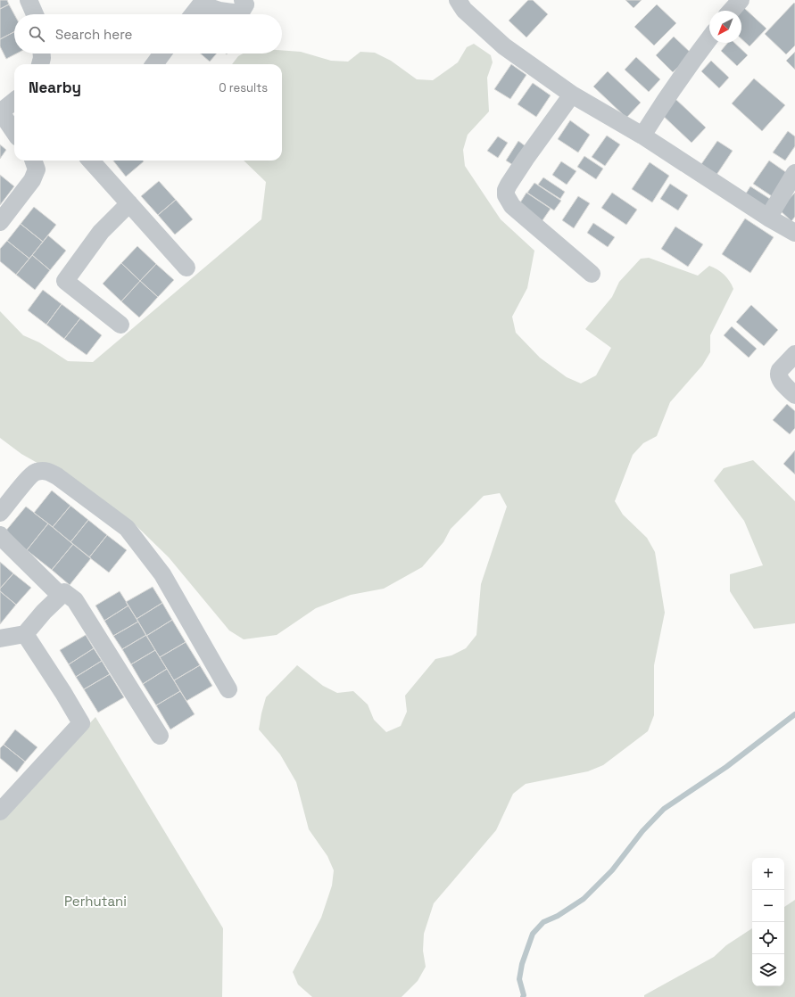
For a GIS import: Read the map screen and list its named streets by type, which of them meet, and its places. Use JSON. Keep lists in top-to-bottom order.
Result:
{
  "parks": ["Perhutani"],
  "north": "bottom left",
  "page": {
    "search": "Search here",
    "heading": ["Nearby", "0 results"],
    "map_buttons": ["+", "−"]
  }
}
